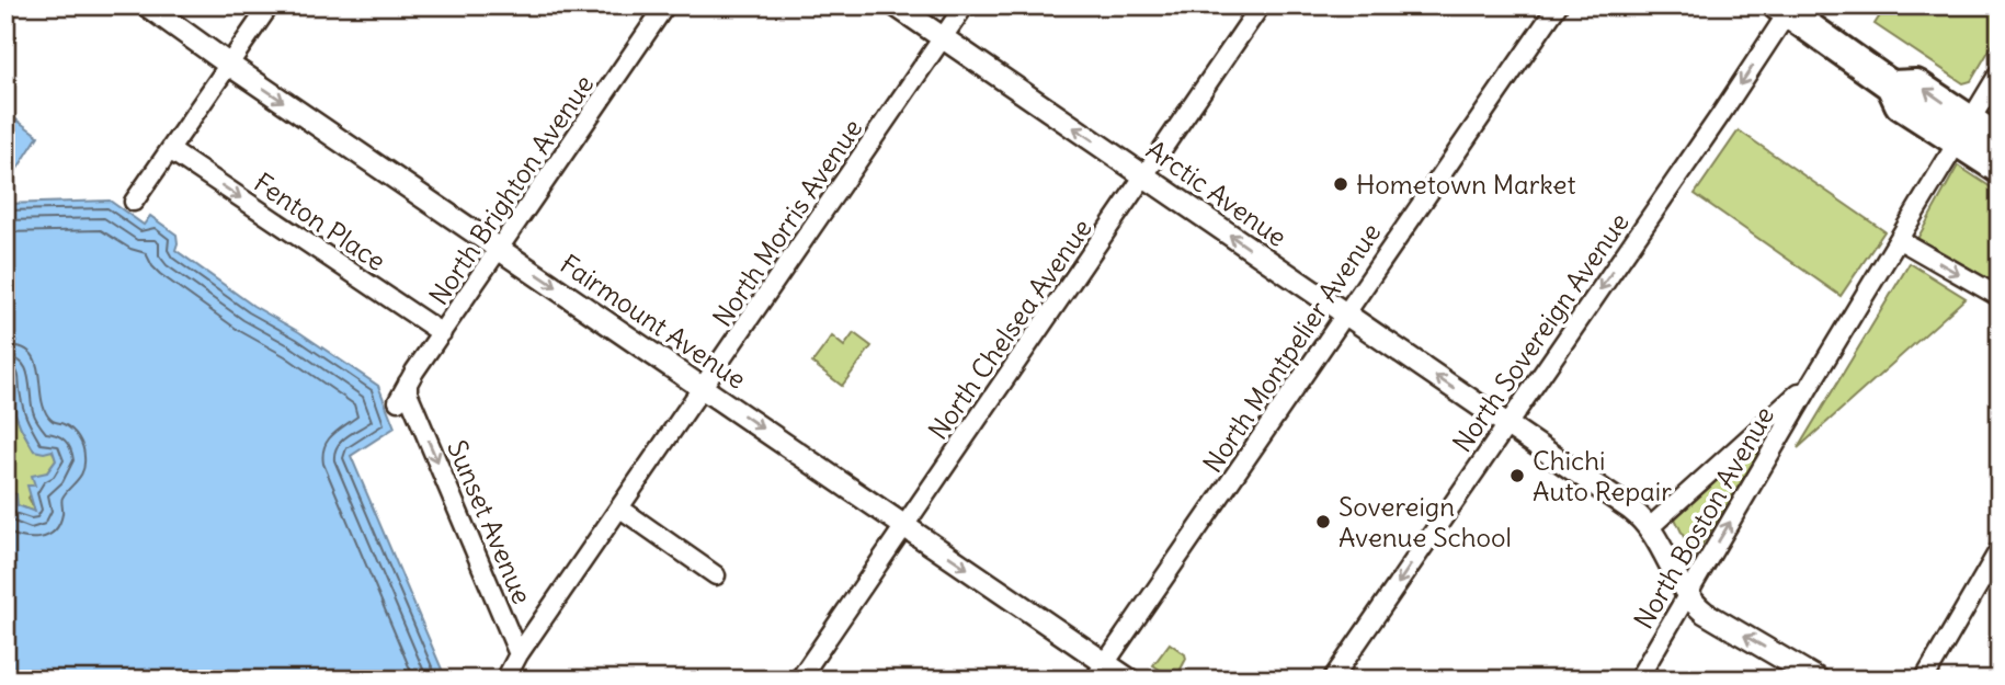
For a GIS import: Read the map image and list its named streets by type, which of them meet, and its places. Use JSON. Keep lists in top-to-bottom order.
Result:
{
  "streets": {
    "street": [
      "North Brighton Avenue",
      "Arctic Avenue",
      "Fenton Place",
      "North Morris Avenue",
      "Fairmount Avenue",
      "North Chelsea Avenue",
      "North Sovereign Avenue",
      "North Montpelier Avenue",
      "North Boston Avenue",
      "Sunset Avenue"
    ]
  },
  "crossings": [
    ["North Brighton Avenue", "Fenton Place"],
    ["North Brighton Avenue", "Fairmount Avenue"],
    ["North Brighton Avenue", "Sunset Avenue"],
    ["Arctic Avenue", "North Morris Avenue"],
    ["Arctic Avenue", "North Chelsea Avenue"],
    ["Arctic Avenue", "North Sovereign Avenue"],
    ["Arctic Avenue", "North Montpelier Avenue"],
    ["Arctic Avenue", "North Boston Avenue"],
    ["North Morris Avenue", "Fairmount Avenue"],
    ["North Morris Avenue", "Sunset Avenue"],
    ["Fairmount Avenue", "North Chelsea Avenue"],
    ["Fairmount Avenue", "North Montpelier Avenue"]
  ],
  "one_way": [
    "Arctic Avenue",
    "Fenton Place",
    "Fairmount Avenue",
    "North Sovereign Avenue",
    "Sunset Avenue"
  ],
  "places": ["Hometown Market", "Chichi Auto Repair", "Sovereign Avenue School"]
}
